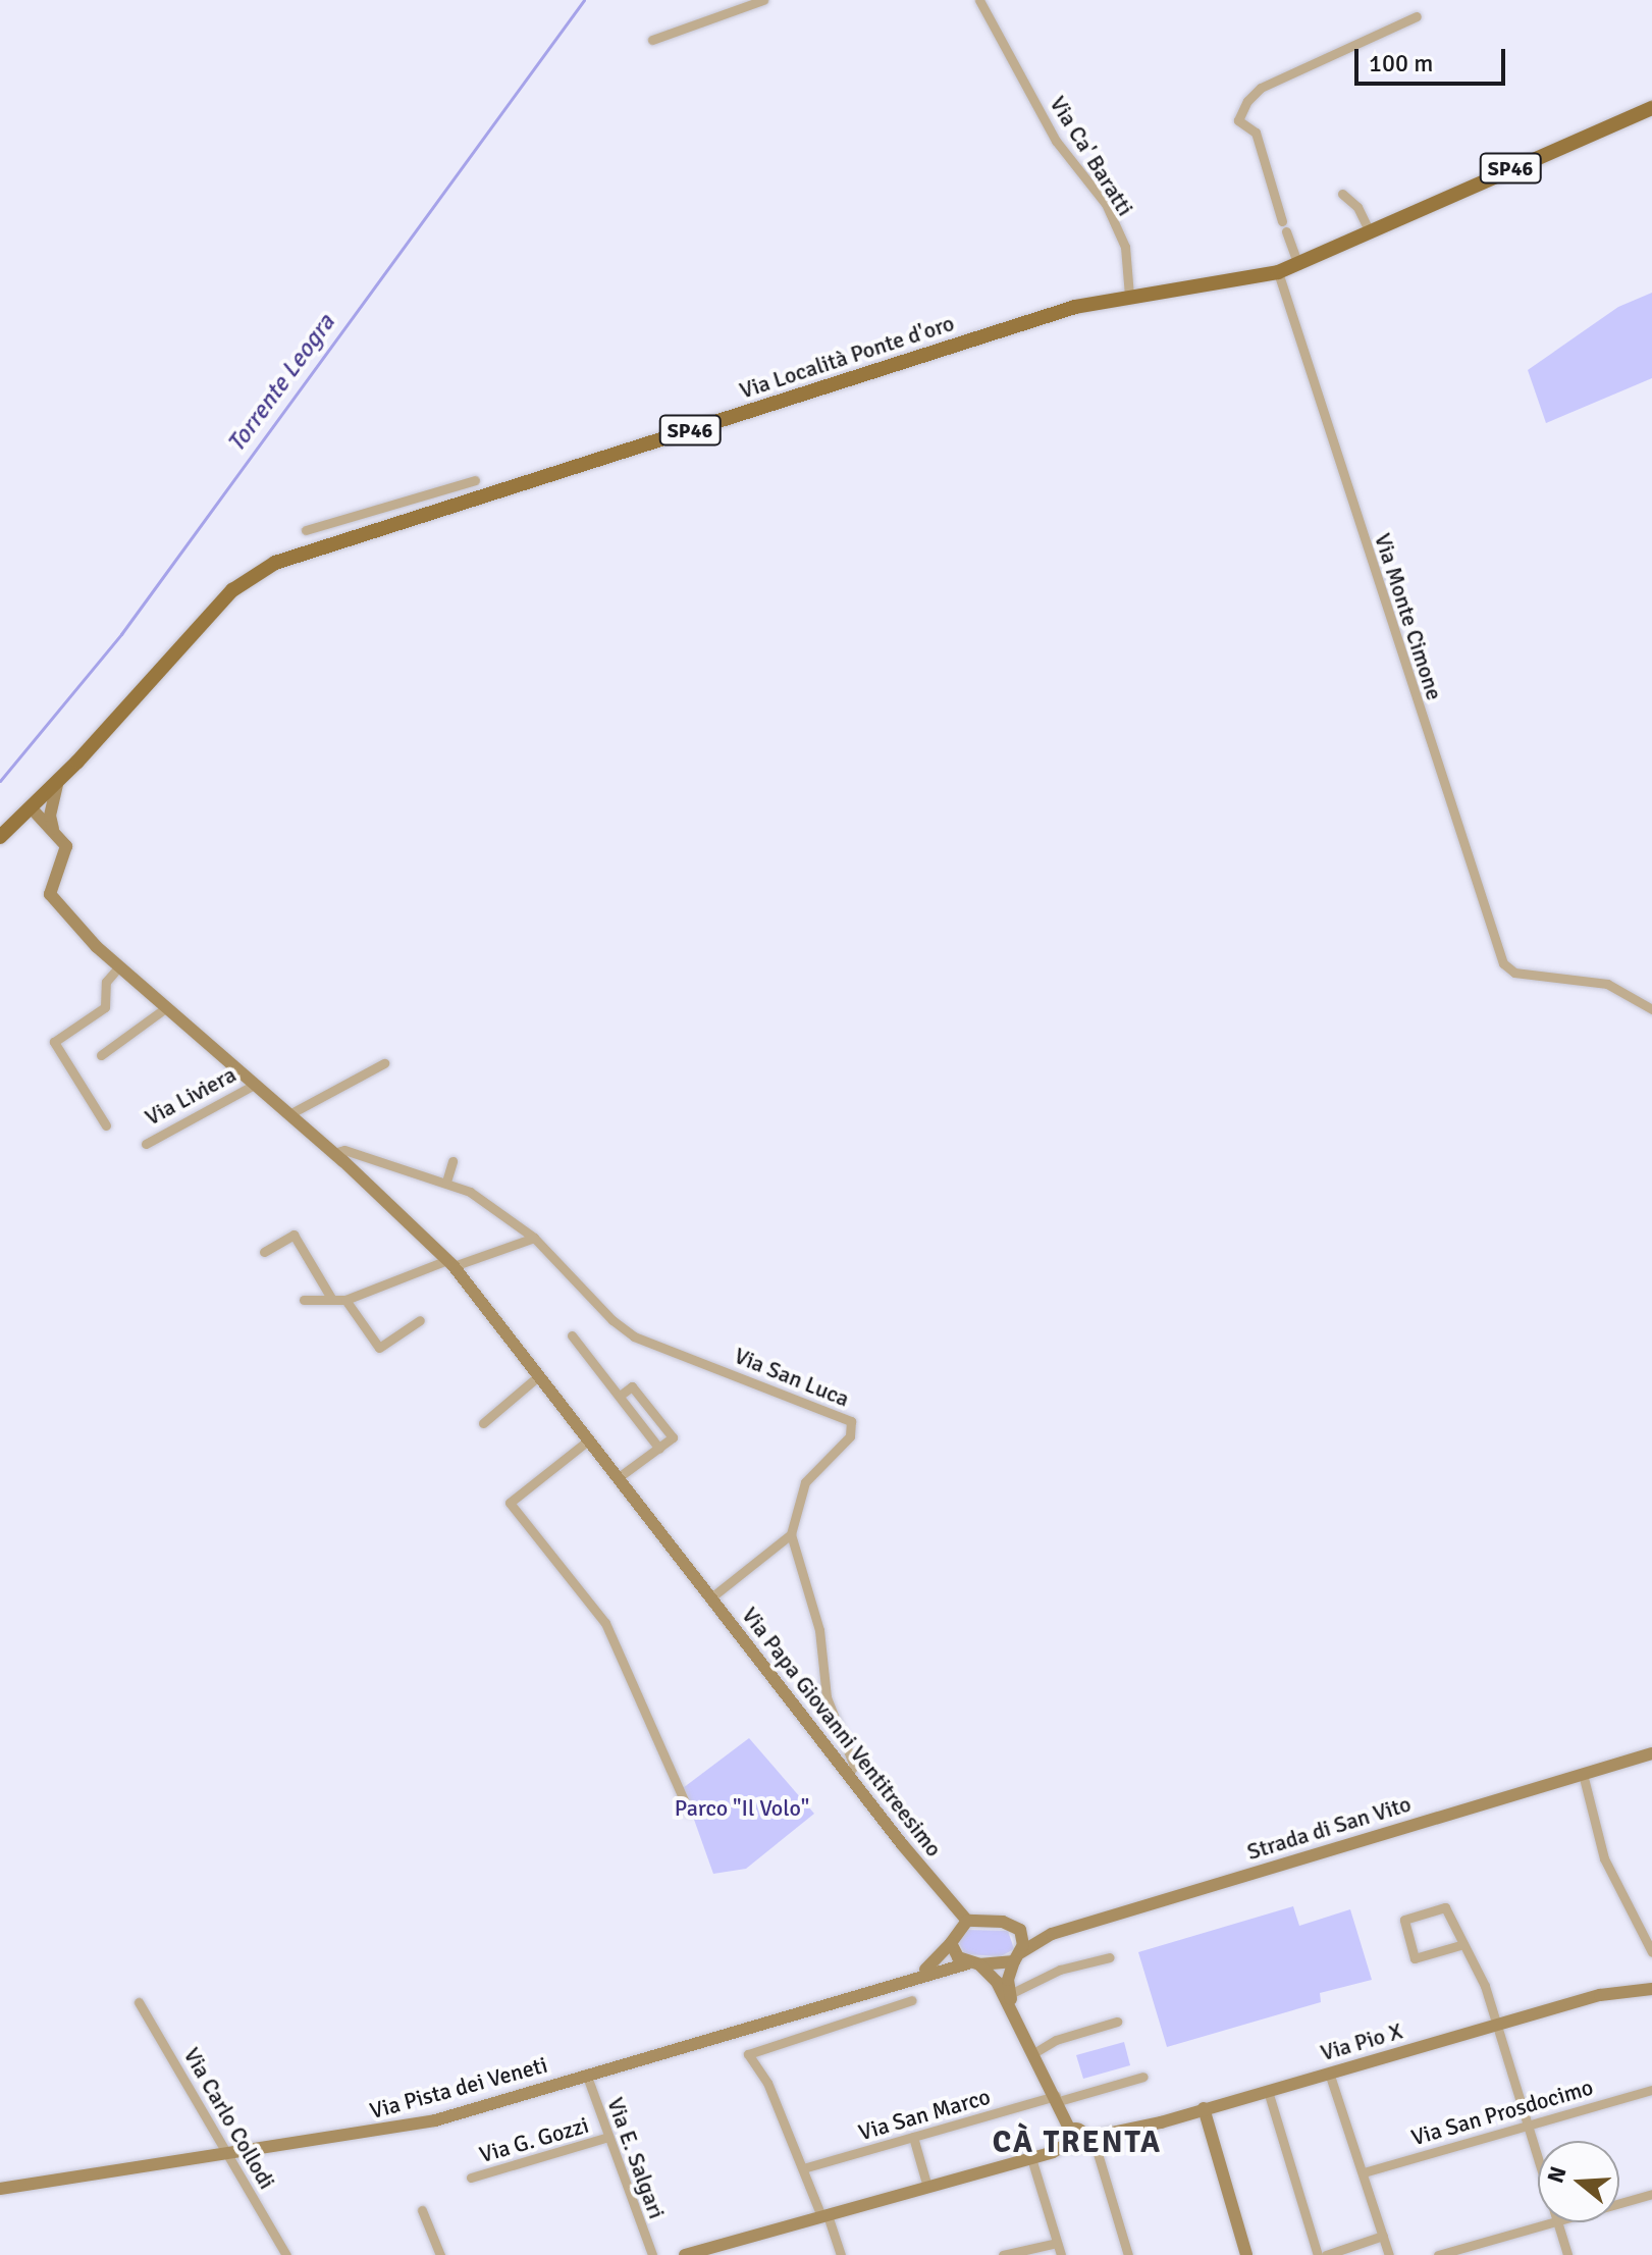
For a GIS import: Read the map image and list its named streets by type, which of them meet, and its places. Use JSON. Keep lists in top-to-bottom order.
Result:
{
  "streets": {
    "main road": ["SP46", "Via Località Ponte d'oro"],
    "street": [
      "Via Ca' Baratti",
      "Via Monte Cimone",
      "Via Liviera",
      "Via San Luca",
      "Via Papa Giovanni Ventitreesimo",
      "Strada di San Vito",
      "Via Pio X",
      "Via Pista dei Veneti",
      "Via San Prosdocimo",
      "Via San Marco",
      "Via Carlo Collodi",
      "Via G. Gozzi",
      "Via E. Salgari"
    ]
  },
  "crossings": [
    ["Via Ca' Baratti", "Via Località Ponte d'oro"],
    ["SP46", "Via Località Ponte d'oro"],
    ["Via Località Ponte d'oro", "Via Monte Cimone"],
    ["Via Località Ponte d'oro", "Via Liviera"],
    ["Via Liviera", "Via San Luca"],
    ["Via Liviera", "Via Papa Giovanni Ventitreesimo"],
    ["Via San Luca", "Via Papa Giovanni Ventitreesimo"],
    ["Via Papa Giovanni Ventitreesimo", "Strada di San Vito"],
    ["Via Papa Giovanni Ventitreesimo", "Via Pio X"],
    ["Via Papa Giovanni Ventitreesimo", "Via Pista dei Veneti"],
    ["Via Papa Giovanni Ventitreesimo", "Via San Marco"],
    ["Via Pista dei Veneti", "Via Carlo Collodi"],
    ["Via Pista dei Veneti", "Via E. Salgari"],
    ["Via G. Gozzi", "Via E. Salgari"]
  ],
  "districts": ["CÀ TRENTA"],
  "water": ["Torrente Leogra"],
  "parks": ["Parco \"Il Volo\""],
  "scale_bar": "100 m",
  "north": "left"
}
